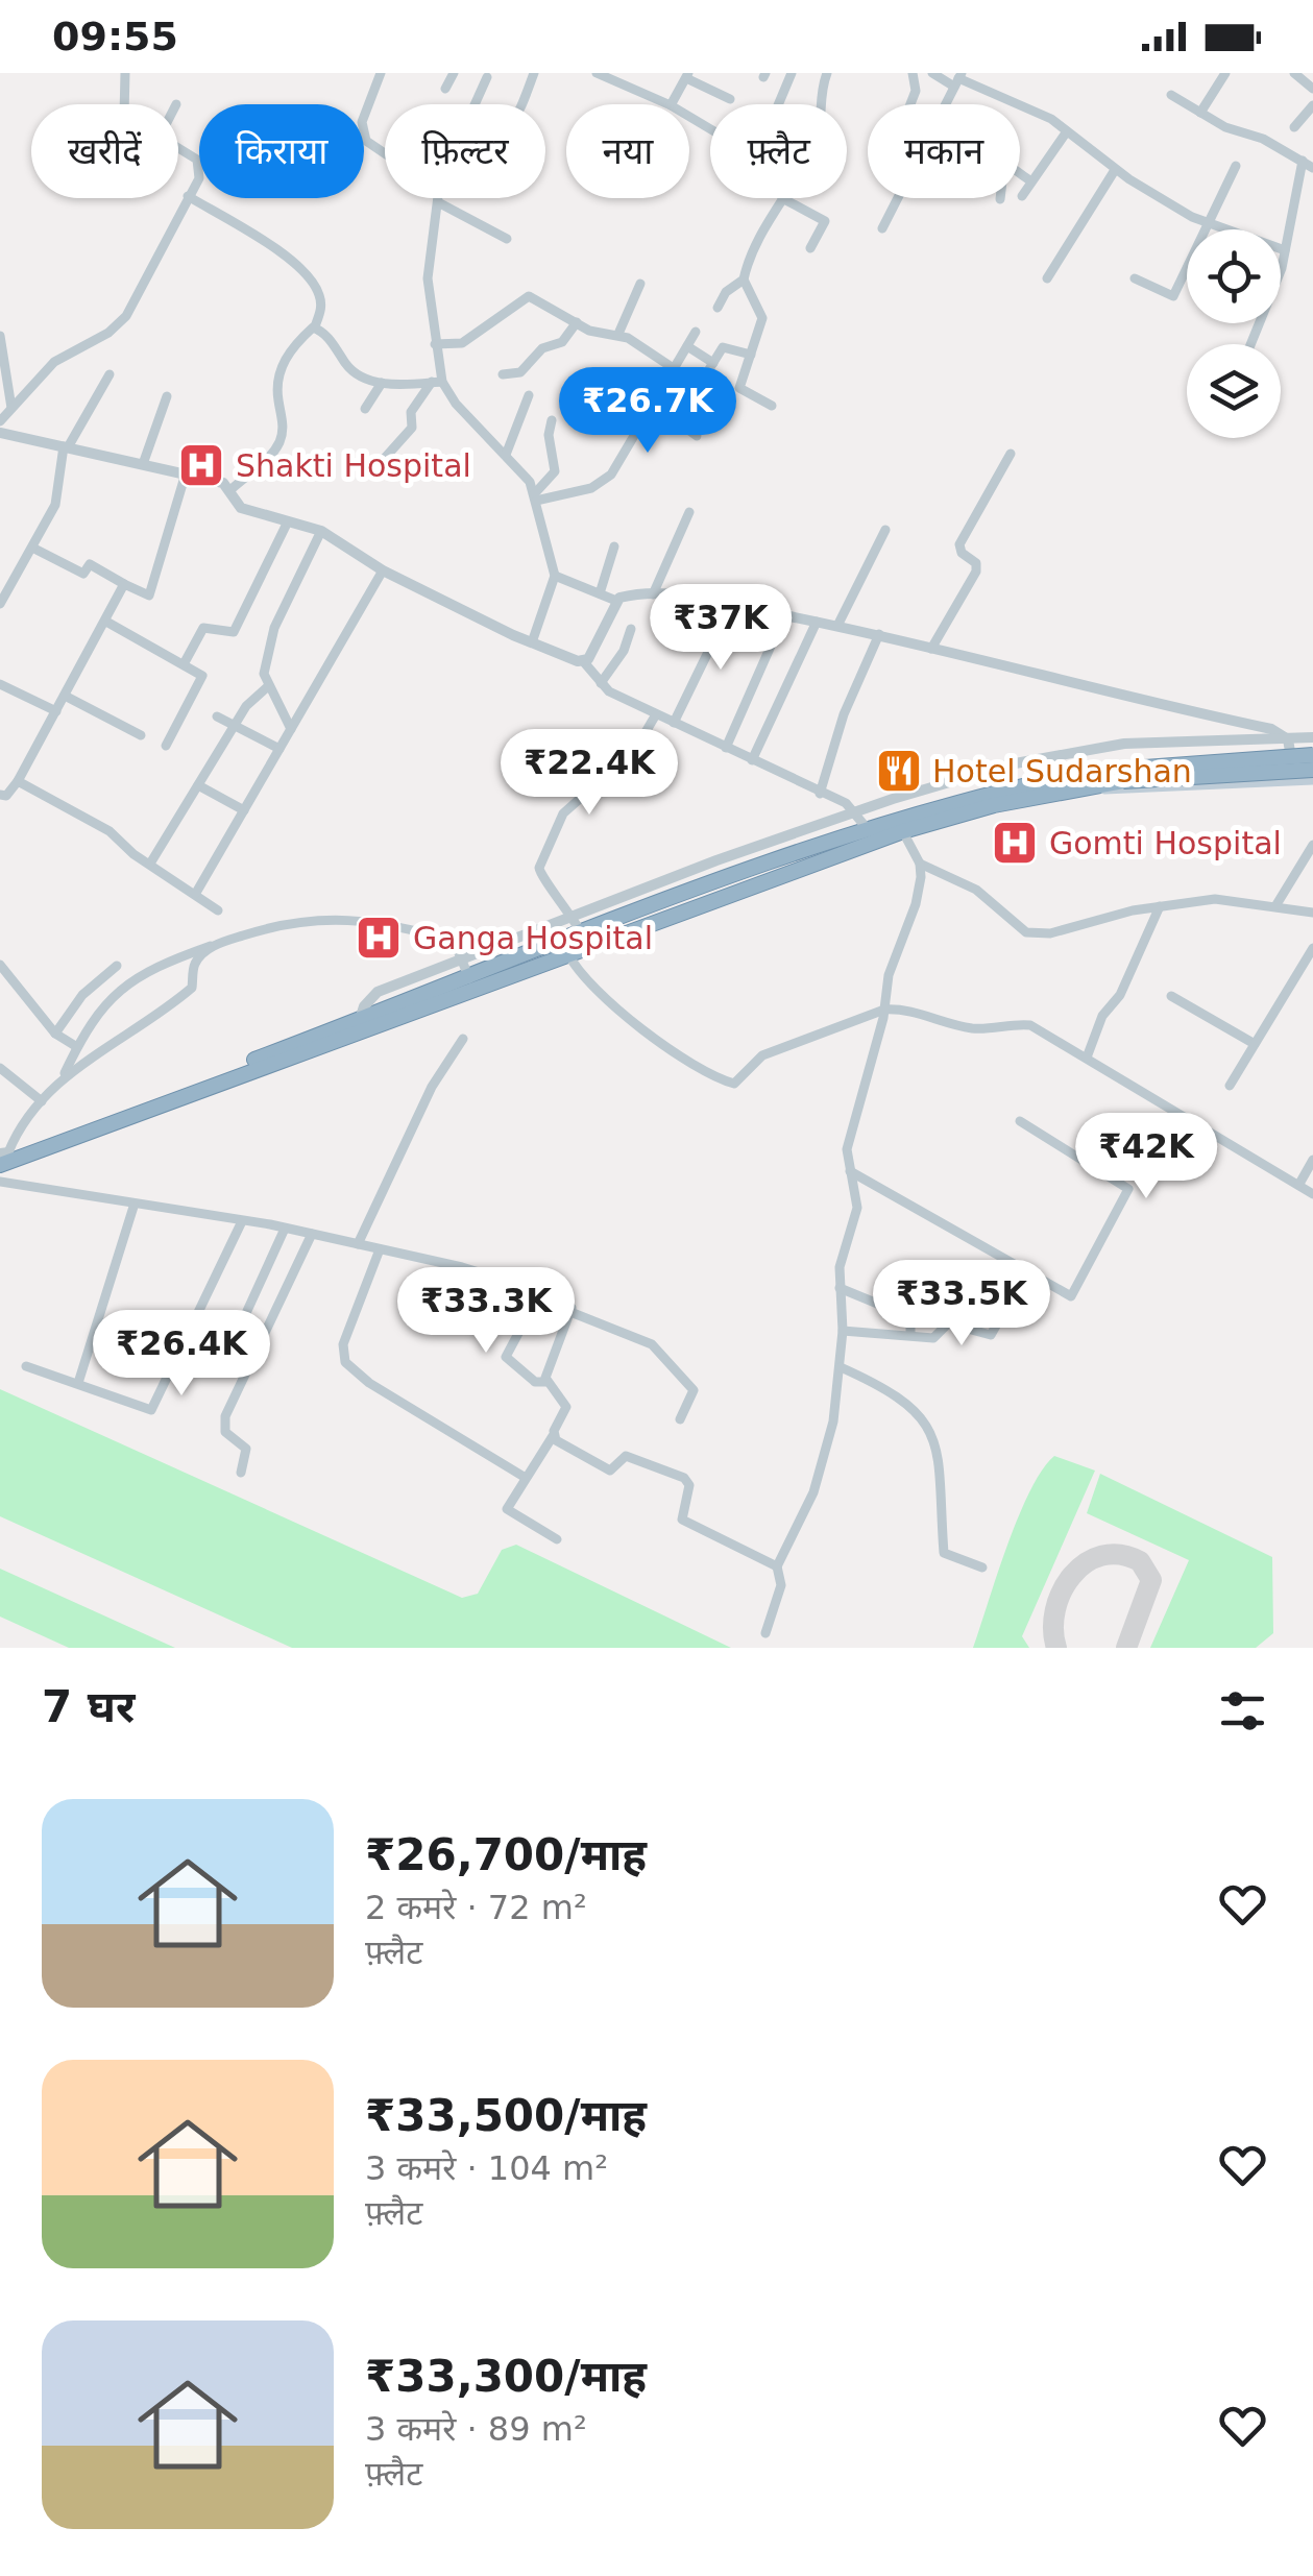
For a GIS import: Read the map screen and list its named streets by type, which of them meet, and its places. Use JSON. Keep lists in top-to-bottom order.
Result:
{
  "places": {
    "hospital": ["Shakti Hospital", "Gomti Hospital", "Ganga Hospital"],
    "restaurant": ["Hotel Sudarshan"]
  },
  "page": {
    "status": "09:55",
    "chip": [
      "खरीदें",
      "किराया",
      "फ़िल्टर",
      "नया",
      "फ़्लैट",
      "मकान"
    ],
    "price": [
      "₹26.7K",
      "₹37K",
      "₹22.4K",
      "₹42K",
      "₹33.5K",
      "₹33.3K",
      "₹26.4K"
    ],
    "heading": "7 घर",
    "list": [
      {
        "name": "₹26,700/माह",
        "note": "2 कमरे · 72 m² · फ़्लैट"
      },
      {
        "name": "₹33,500/माह",
        "note": "3 कमरे · 104 m² · फ़्लैट"
      },
      {
        "name": "₹33,300/माह",
        "note": "3 कमरे · 89 m² · फ़्लैट"
      }
    ]
  }
}
